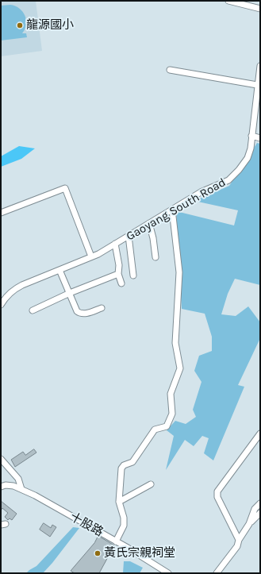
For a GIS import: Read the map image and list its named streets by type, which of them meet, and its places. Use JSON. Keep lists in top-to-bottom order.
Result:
{
  "streets": {
    "street": ["Gaoyang South Road", "十股路"]
  },
  "places": ["龍源國小", "黃氏宗親祠堂"]
}
